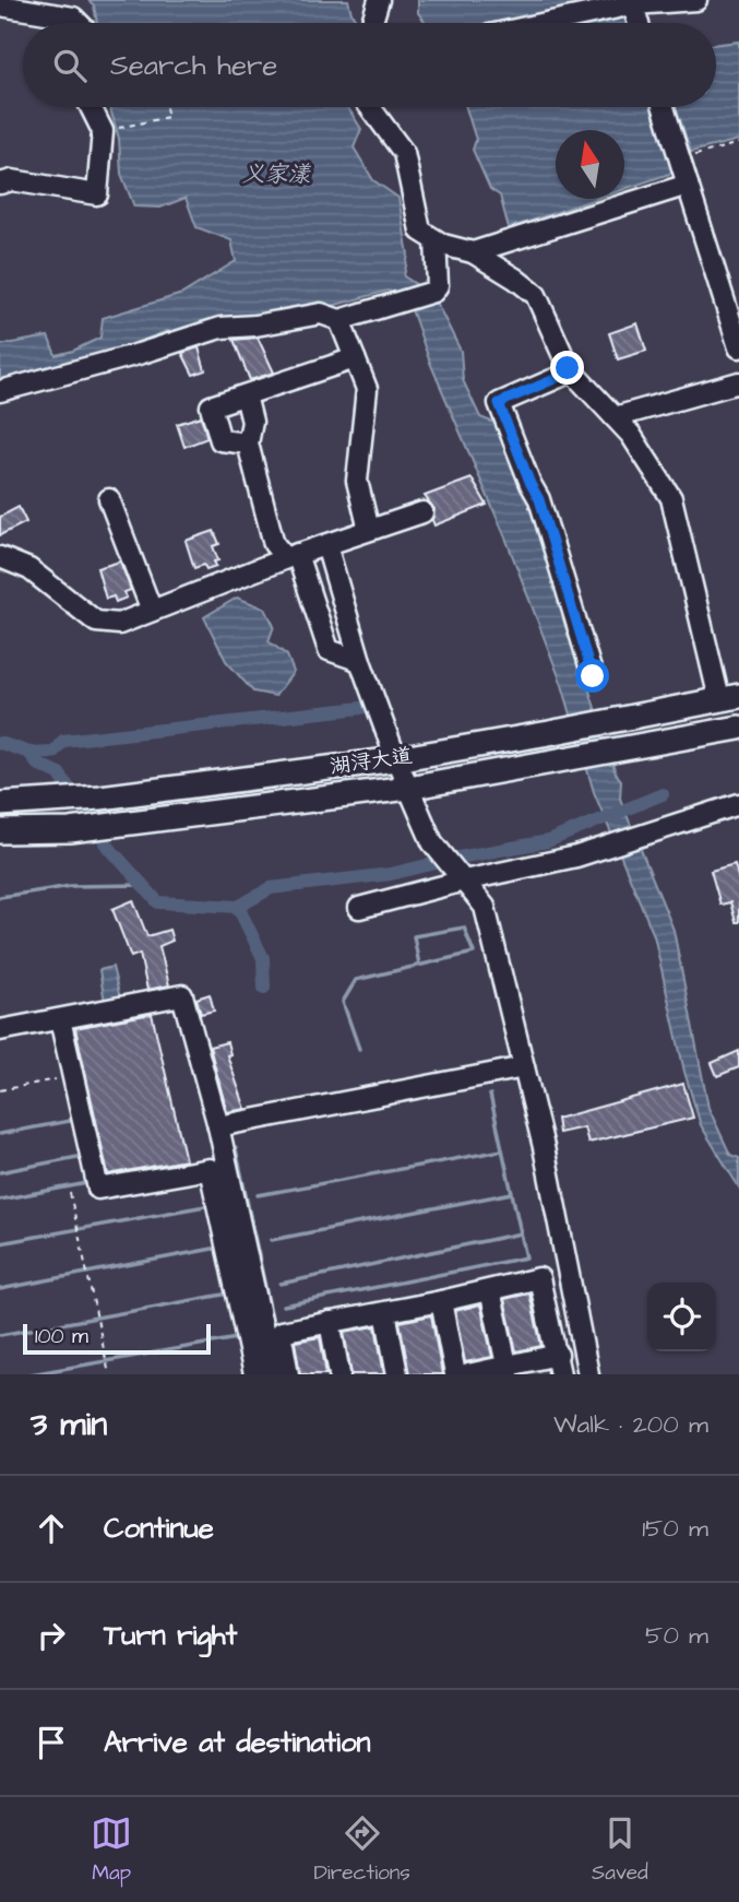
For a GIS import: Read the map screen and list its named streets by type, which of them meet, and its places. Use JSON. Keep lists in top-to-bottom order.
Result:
{
  "streets": {
    "main road": ["湖浔大道"]
  },
  "water": ["义家漾"],
  "scale_bar": "100 m",
  "north": "top",
  "page": {
    "search": "Search here",
    "scale": "100 m",
    "heading": ["3 min", "Walk · 200 m"],
    "list": [
      ["Continue", "150 m"],
      ["Turn right", "50 m"],
      "Arrive at destination"
    ],
    "nav": ["Map", "Directions", "Saved"]
  }
}
